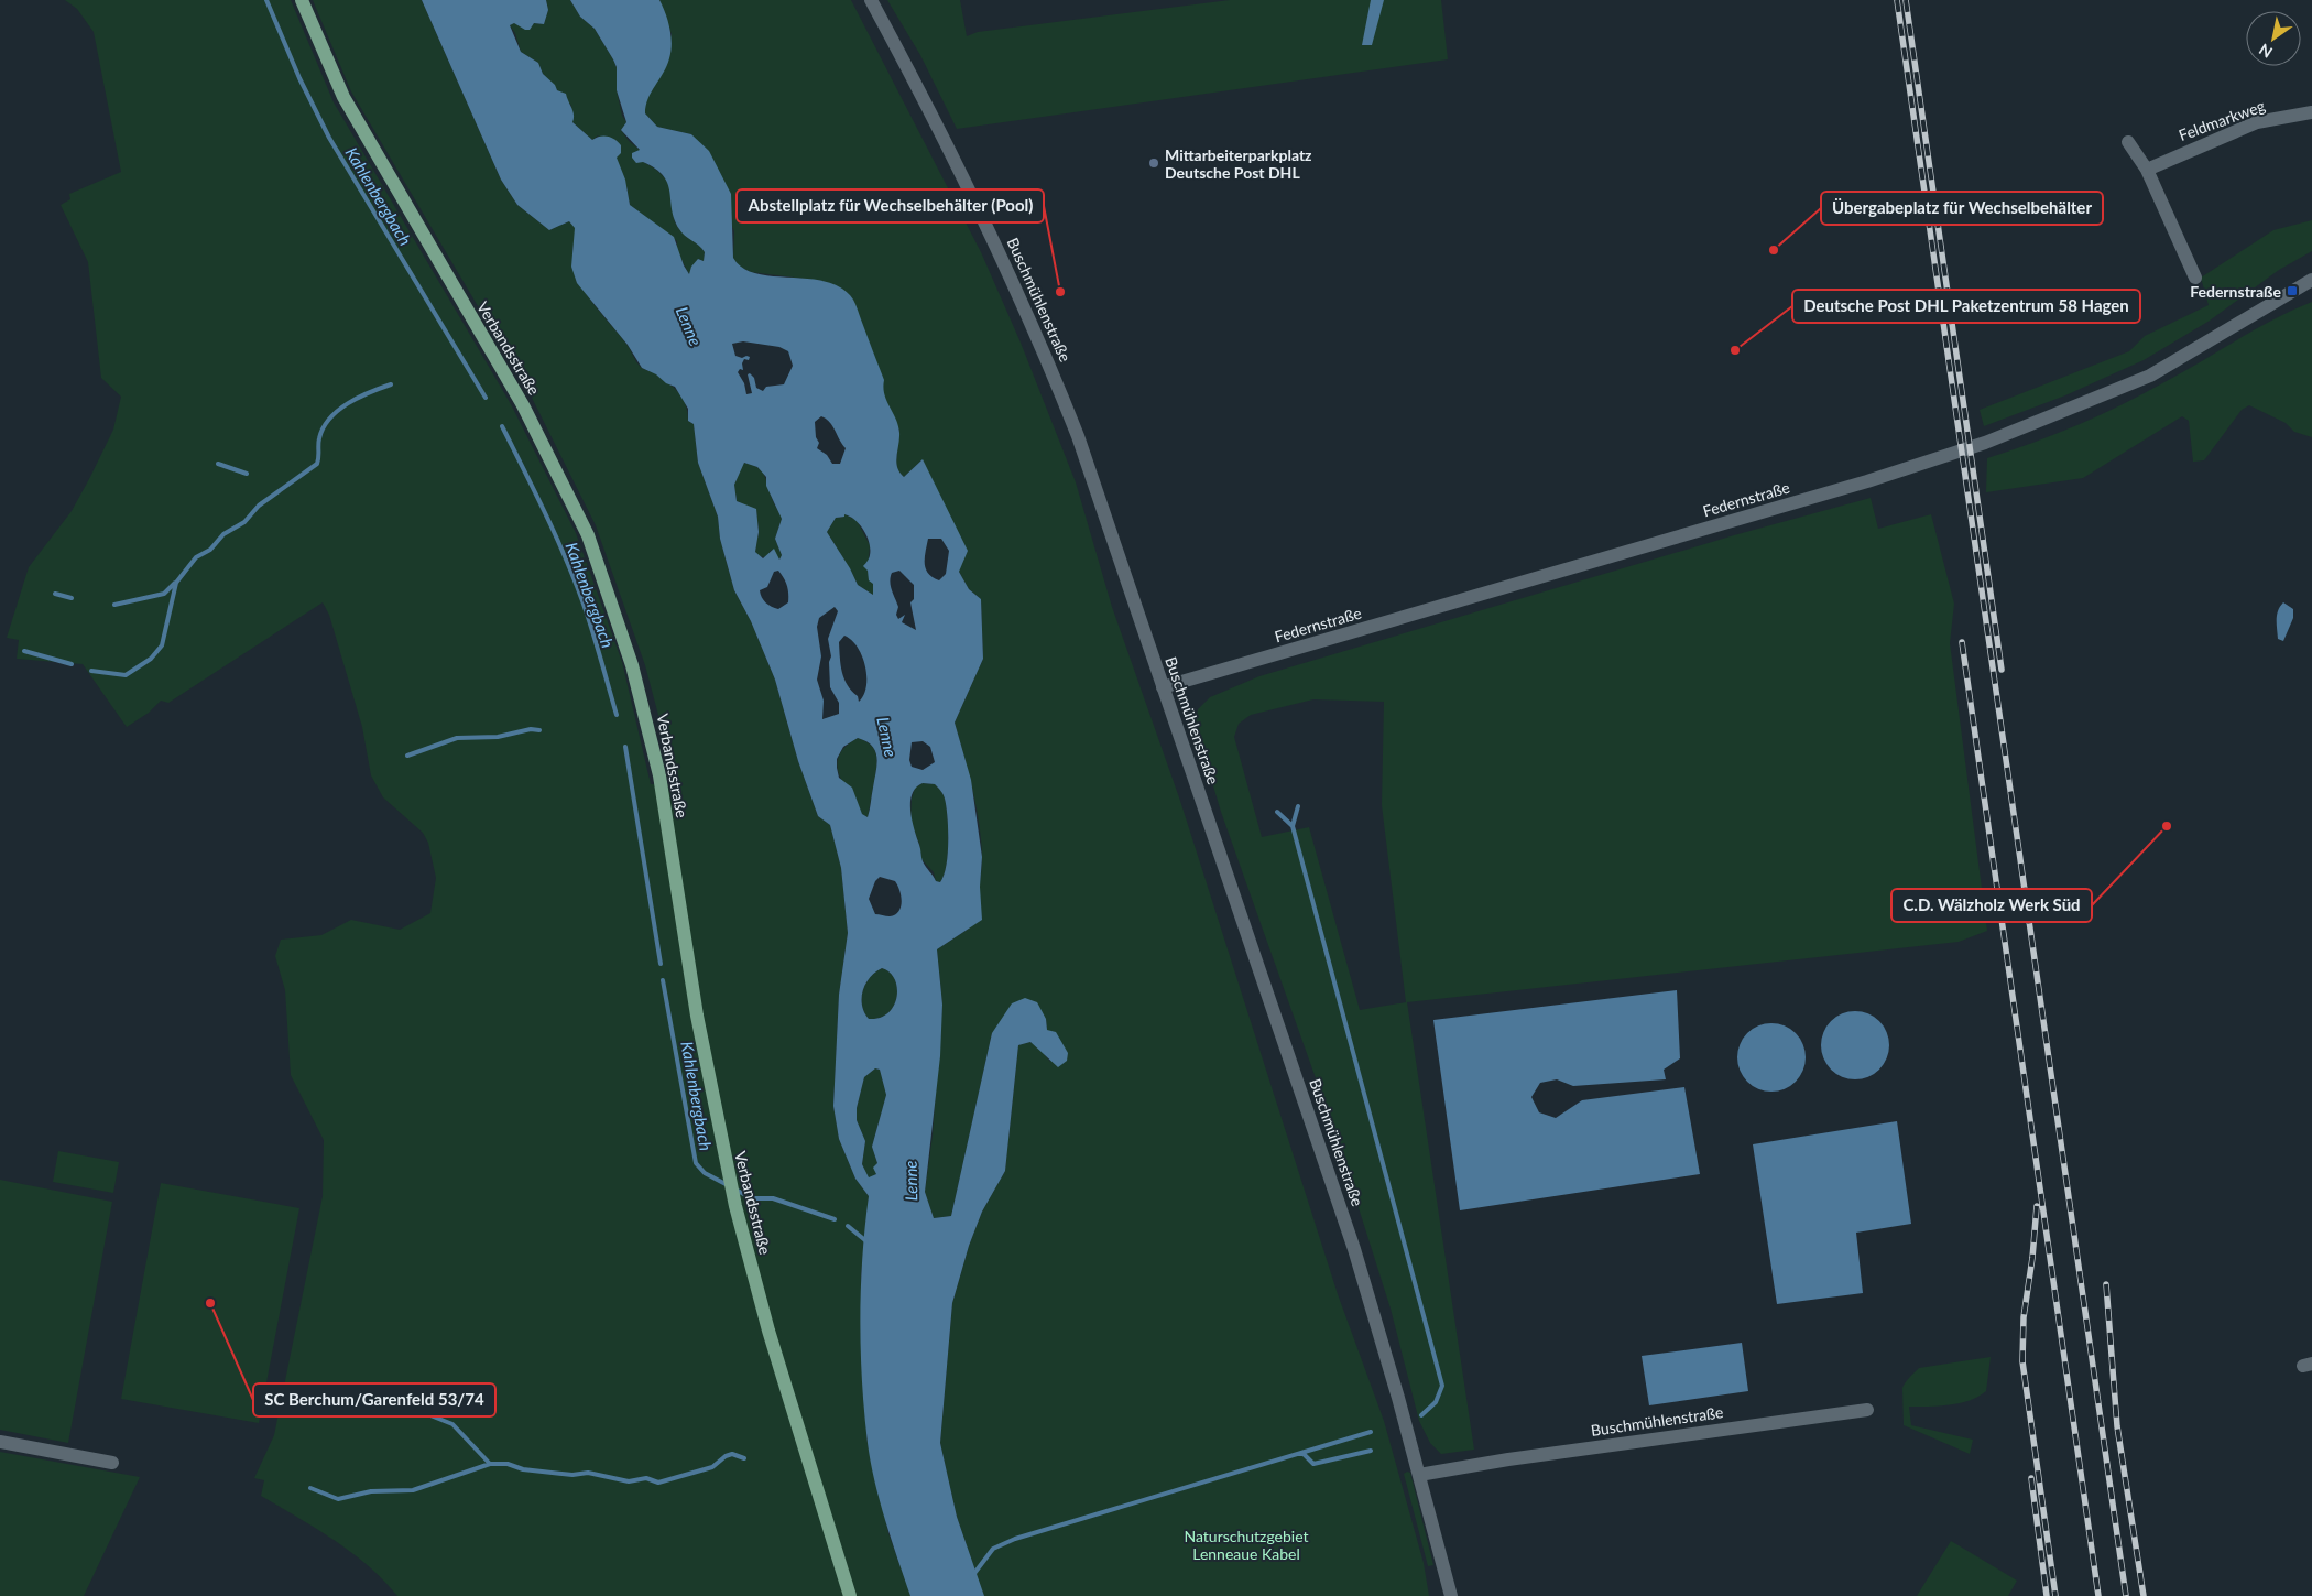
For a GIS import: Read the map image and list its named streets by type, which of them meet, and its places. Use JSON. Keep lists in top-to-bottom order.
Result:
{
  "streets": {
    "main road": ["Verbandsstraße"],
    "street": ["Feldmarkweg", "Buschmühlenstraße", "Federnstraße"]
  },
  "crossings": [
    ["Buschmühlenstraße", "Federnstraße"]
  ],
  "water": ["Kahlenbergbach", "Lenne"],
  "parks": ["Naturschutzgebiet Lenneaue Kabel"],
  "places": {
    "other": [
      "Mittarbeiterparkplatz Deutsche Post DHL",
      "Übergabeplatz für Wechselbehälter",
      "Abstellplatz für Wechselbehälter (Pool)",
      "Deutsche Post DHL Paketzentrum 58 Hagen",
      "C.D. Wälzholz Werk Süd",
      "SC Berchum/Garenfeld 53/74"
    ],
    "transit": ["Federnstraße"]
  },
  "north": "bottom left"
}
